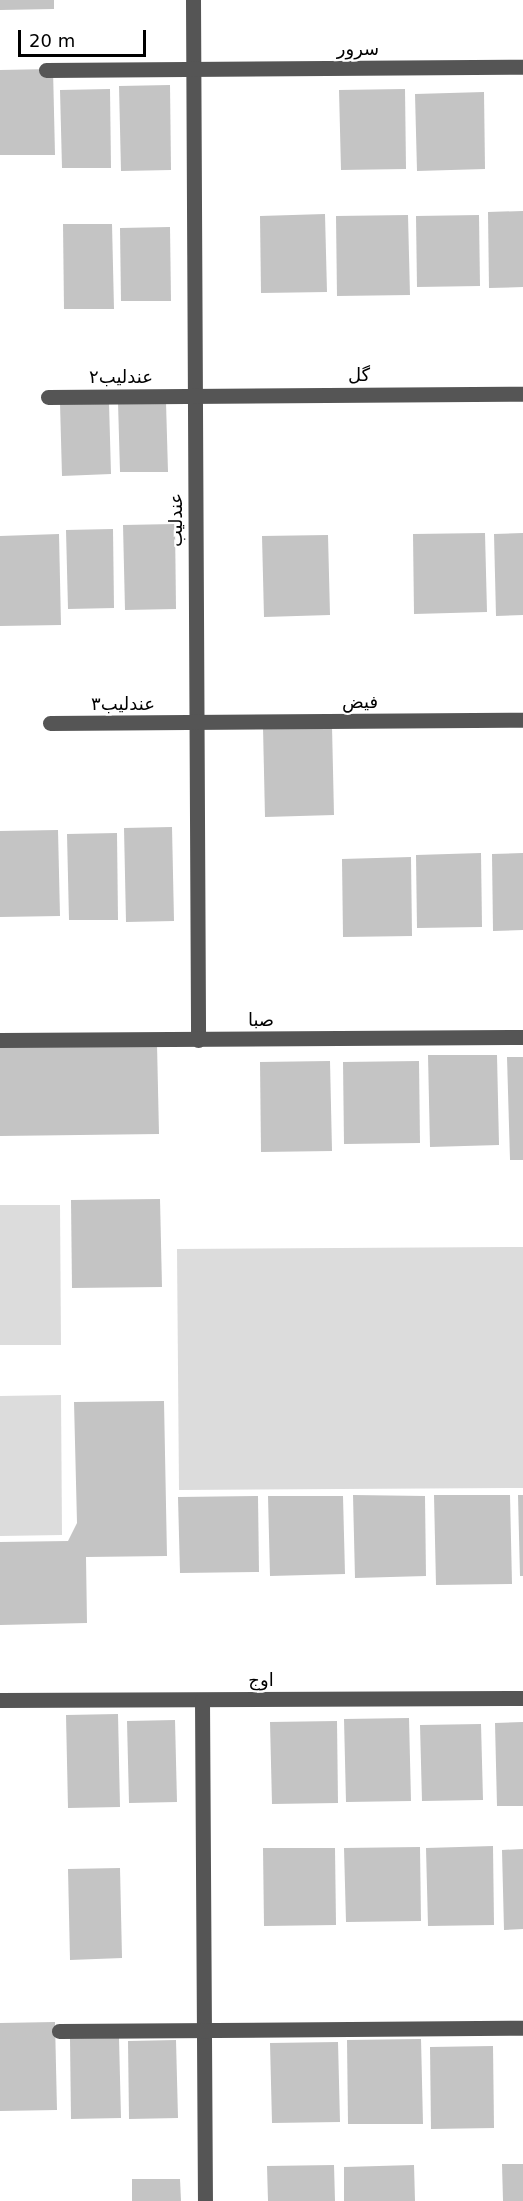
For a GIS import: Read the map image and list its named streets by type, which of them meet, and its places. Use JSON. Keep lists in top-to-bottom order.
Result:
{
  "streets": {
    "street": [
      "سرور",
      "گل",
      "عندلیب۲",
      "عندلیب",
      "فیض",
      "عندلیب۳",
      "صبا",
      "اوج"
    ]
  },
  "crossings": [
    ["سرور", "عندلیب"],
    ["گل", "عندلیب۲"],
    ["گل", "عندلیب"],
    ["عندلیب۲", "عندلیب"],
    ["عندلیب", "فیض"],
    ["عندلیب", "عندلیب۳"],
    ["عندلیب", "صبا"],
    ["فیض", "عندلیب۳"]
  ],
  "scale_bar": "20 m"
}
